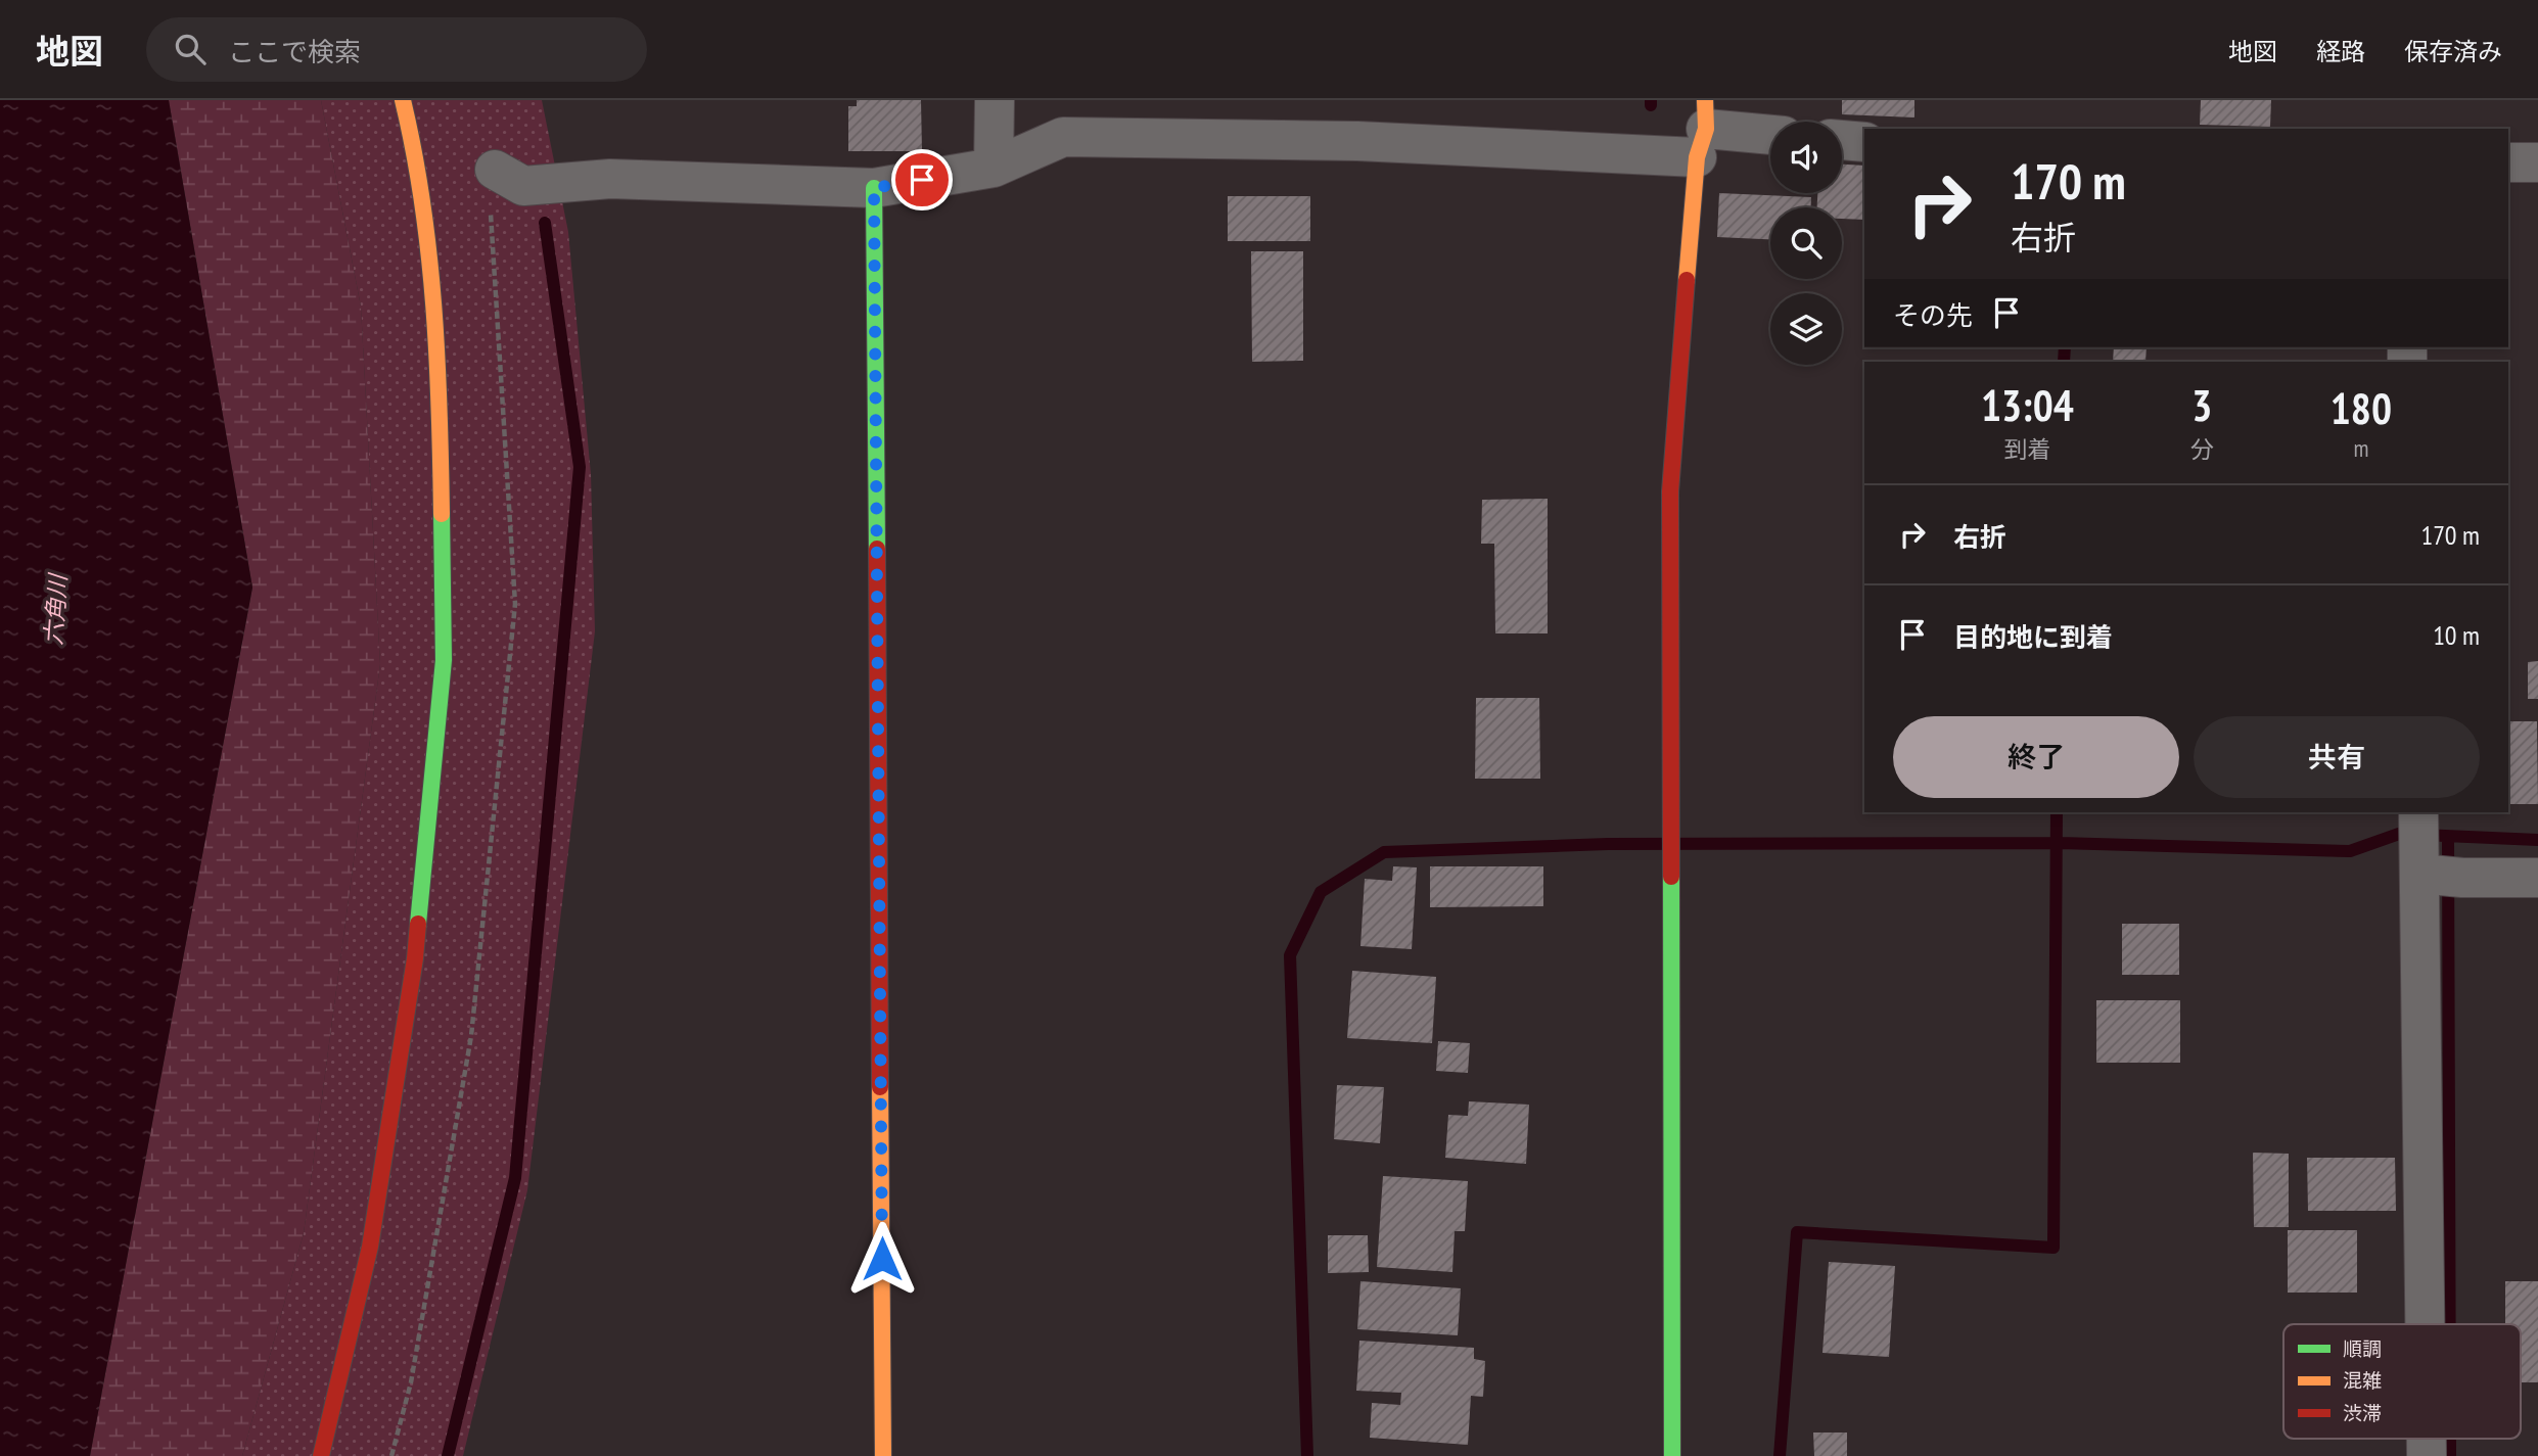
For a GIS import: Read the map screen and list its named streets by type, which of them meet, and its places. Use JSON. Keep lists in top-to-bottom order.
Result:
{
  "water": ["六角川"],
  "legend": ["順調", "混雑", "渋滞"],
  "page": {
    "header": "地図",
    "search": "ここで検索",
    "nav": ["地図", "経路", "保存済み"],
    "turn": ["170 m", "右折"],
    "then": "その先",
    "eta": [
      "13:04",
      "到着",
      "3",
      "分",
      "180",
      "m"
    ],
    "list": [
      {
        "name": "右折",
        "value": "170 m"
      },
      {
        "name": "目的地に到着",
        "value": "10 m"
      }
    ],
    "buttons": ["終了", "共有"]
  }
}
